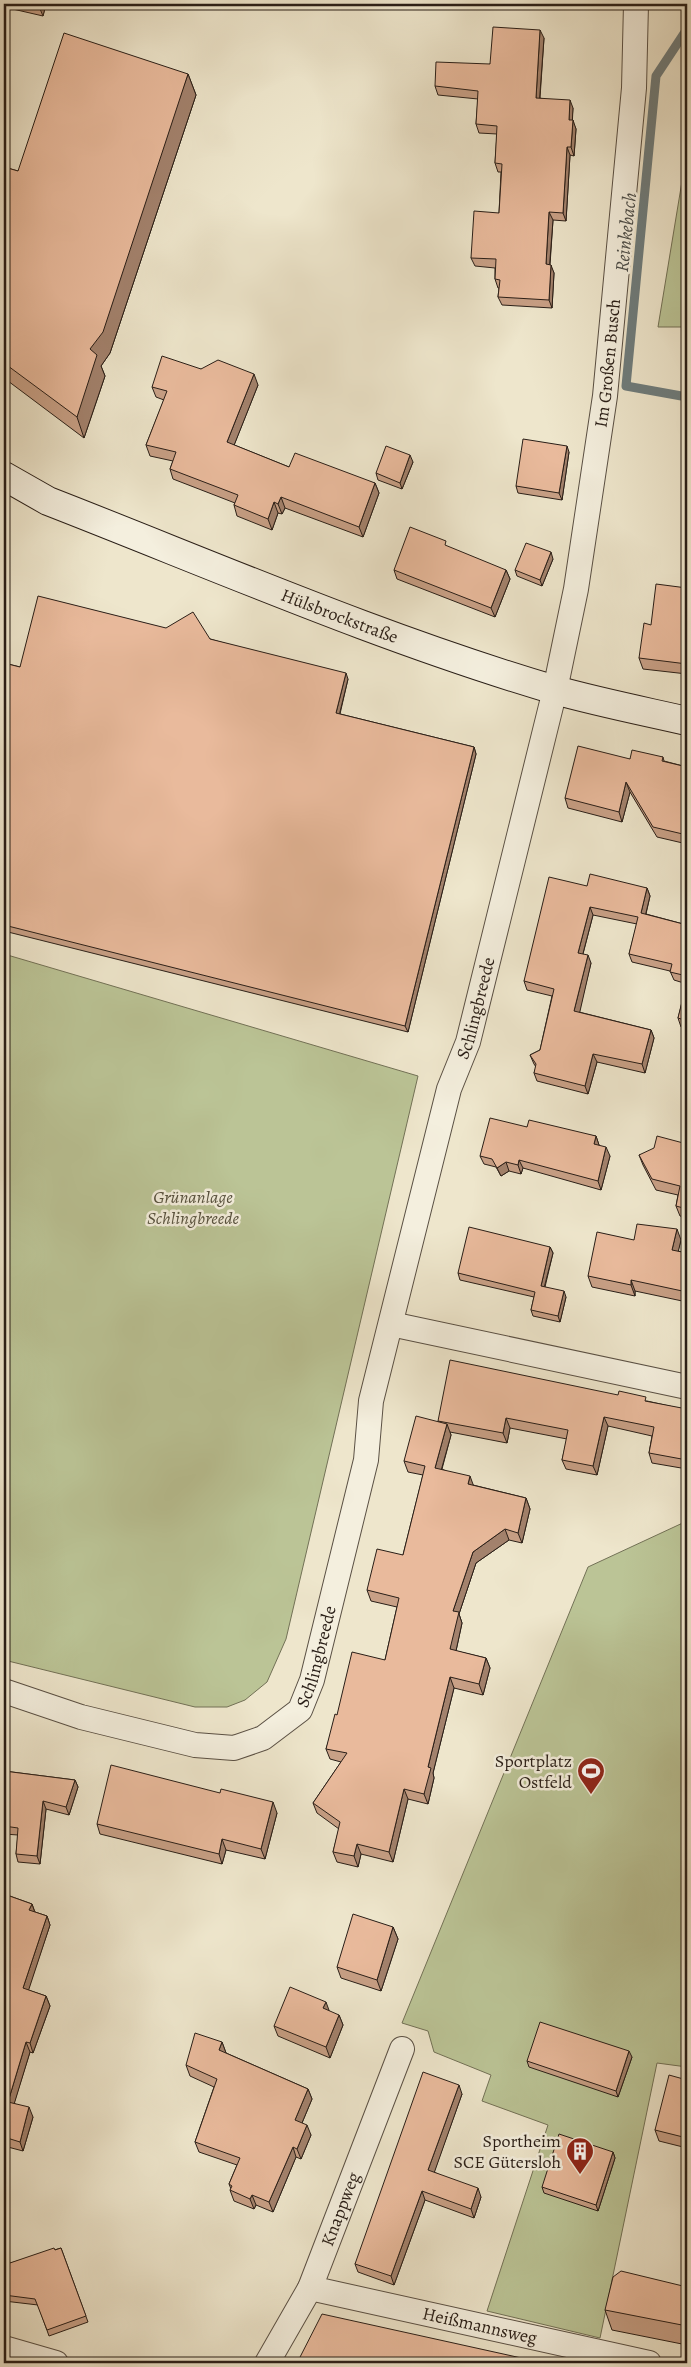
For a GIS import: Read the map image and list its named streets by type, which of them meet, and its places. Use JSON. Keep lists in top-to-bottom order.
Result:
{
  "streets": {
    "street": [
      "Im Großen Busch",
      "Hülsbrockstraße",
      "Schlingbreede",
      "Knappweg",
      "Heißmannsweg"
    ]
  },
  "crossings": [
    ["Im Großen Busch", "Hülsbrockstraße"],
    ["Im Großen Busch", "Schlingbreede"],
    ["Hülsbrockstraße", "Schlingbreede"],
    ["Knappweg", "Heißmannsweg"]
  ],
  "water": ["Reinkebach"],
  "parks": ["Grünanlage Schlingbreede"],
  "places": {
    "sports": ["Sportplatz Ostfeld"],
    "building": ["Sportheim SCE Gütersloh"]
  }
}
